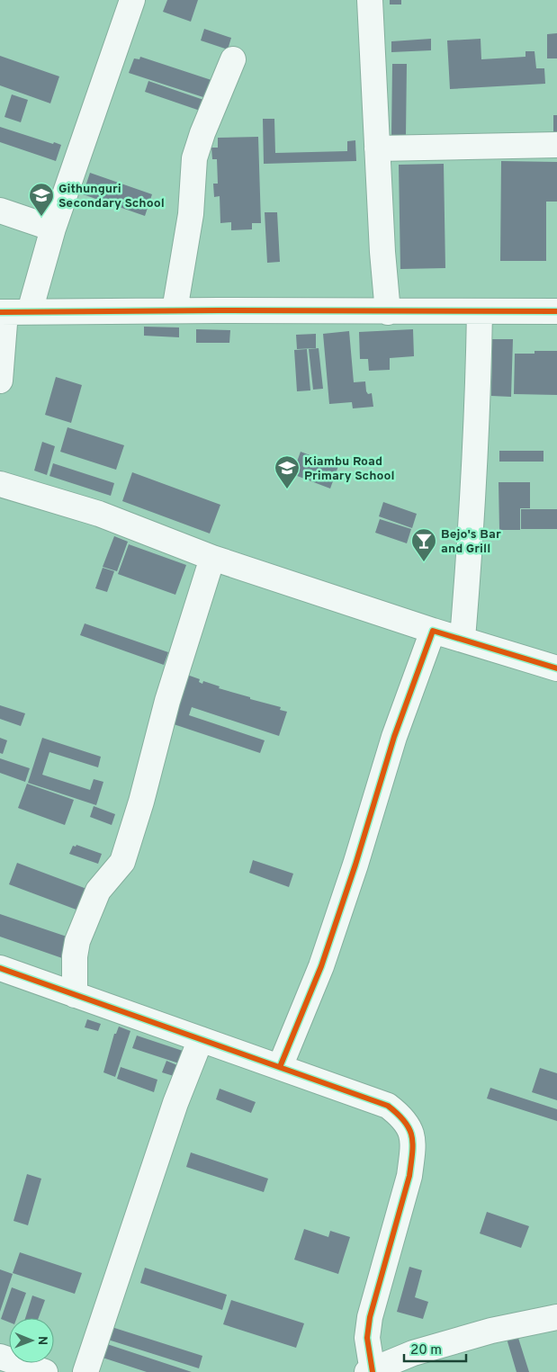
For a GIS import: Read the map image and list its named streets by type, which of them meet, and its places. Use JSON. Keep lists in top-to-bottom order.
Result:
{
  "places": {
    "school or university": ["Githunguri Secondary School", "Kiambu Road Primary School"],
    "bar": ["Bejo's Bar and Grill"]
  },
  "scale_bar": "20 m",
  "north": "right"
}
